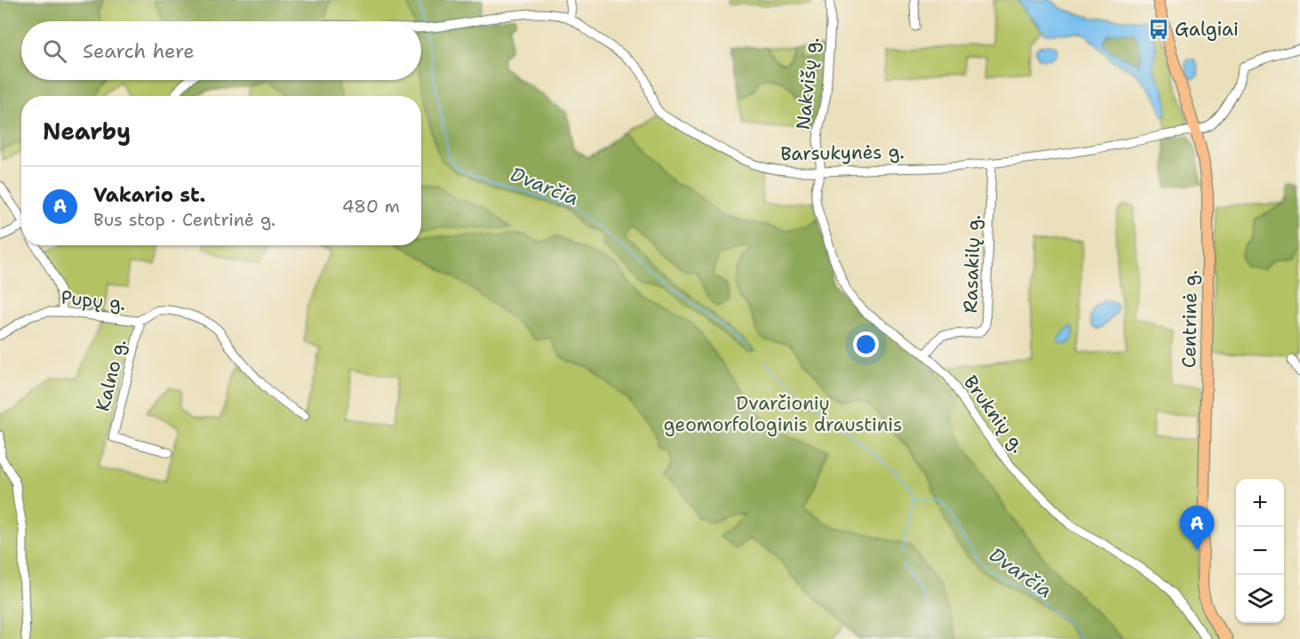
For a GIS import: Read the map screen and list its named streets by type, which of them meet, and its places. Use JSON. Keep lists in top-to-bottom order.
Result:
{
  "streets": {
    "main road": ["Centrinė g."],
    "street": [
      "Nakvišų g.",
      "Barsukynės g.",
      "Rasakilų g.",
      "Pupų g.",
      "Kalno g.",
      "Bruknių g."
    ]
  },
  "crossings": [
    ["Nakvišų g.", "Barsukynės g."],
    ["Nakvišų g.", "Bruknių g."],
    ["Barsukynės g.", "Rasakilų g."],
    ["Barsukynės g.", "Centrinė g."],
    ["Barsukynės g.", "Bruknių g."],
    ["Rasakilų g.", "Bruknių g."],
    ["Pupų g.", "Kalno g."]
  ],
  "water": ["Dvarčia"],
  "parks": ["Dvarčionių geomorfologinis draustinis"],
  "places": {
    "bus stop": ["Galgiai"]
  },
  "page": {
    "search": "Search here",
    "heading": "Nearby",
    "list": [
      {
        "mark": "A",
        "name": "Vakario st.",
        "note": "Bus stop · Centrinė g.",
        "value": "480 m"
      }
    ],
    "map_buttons": ["+", "−"],
    "pins": "A"
  }
}
